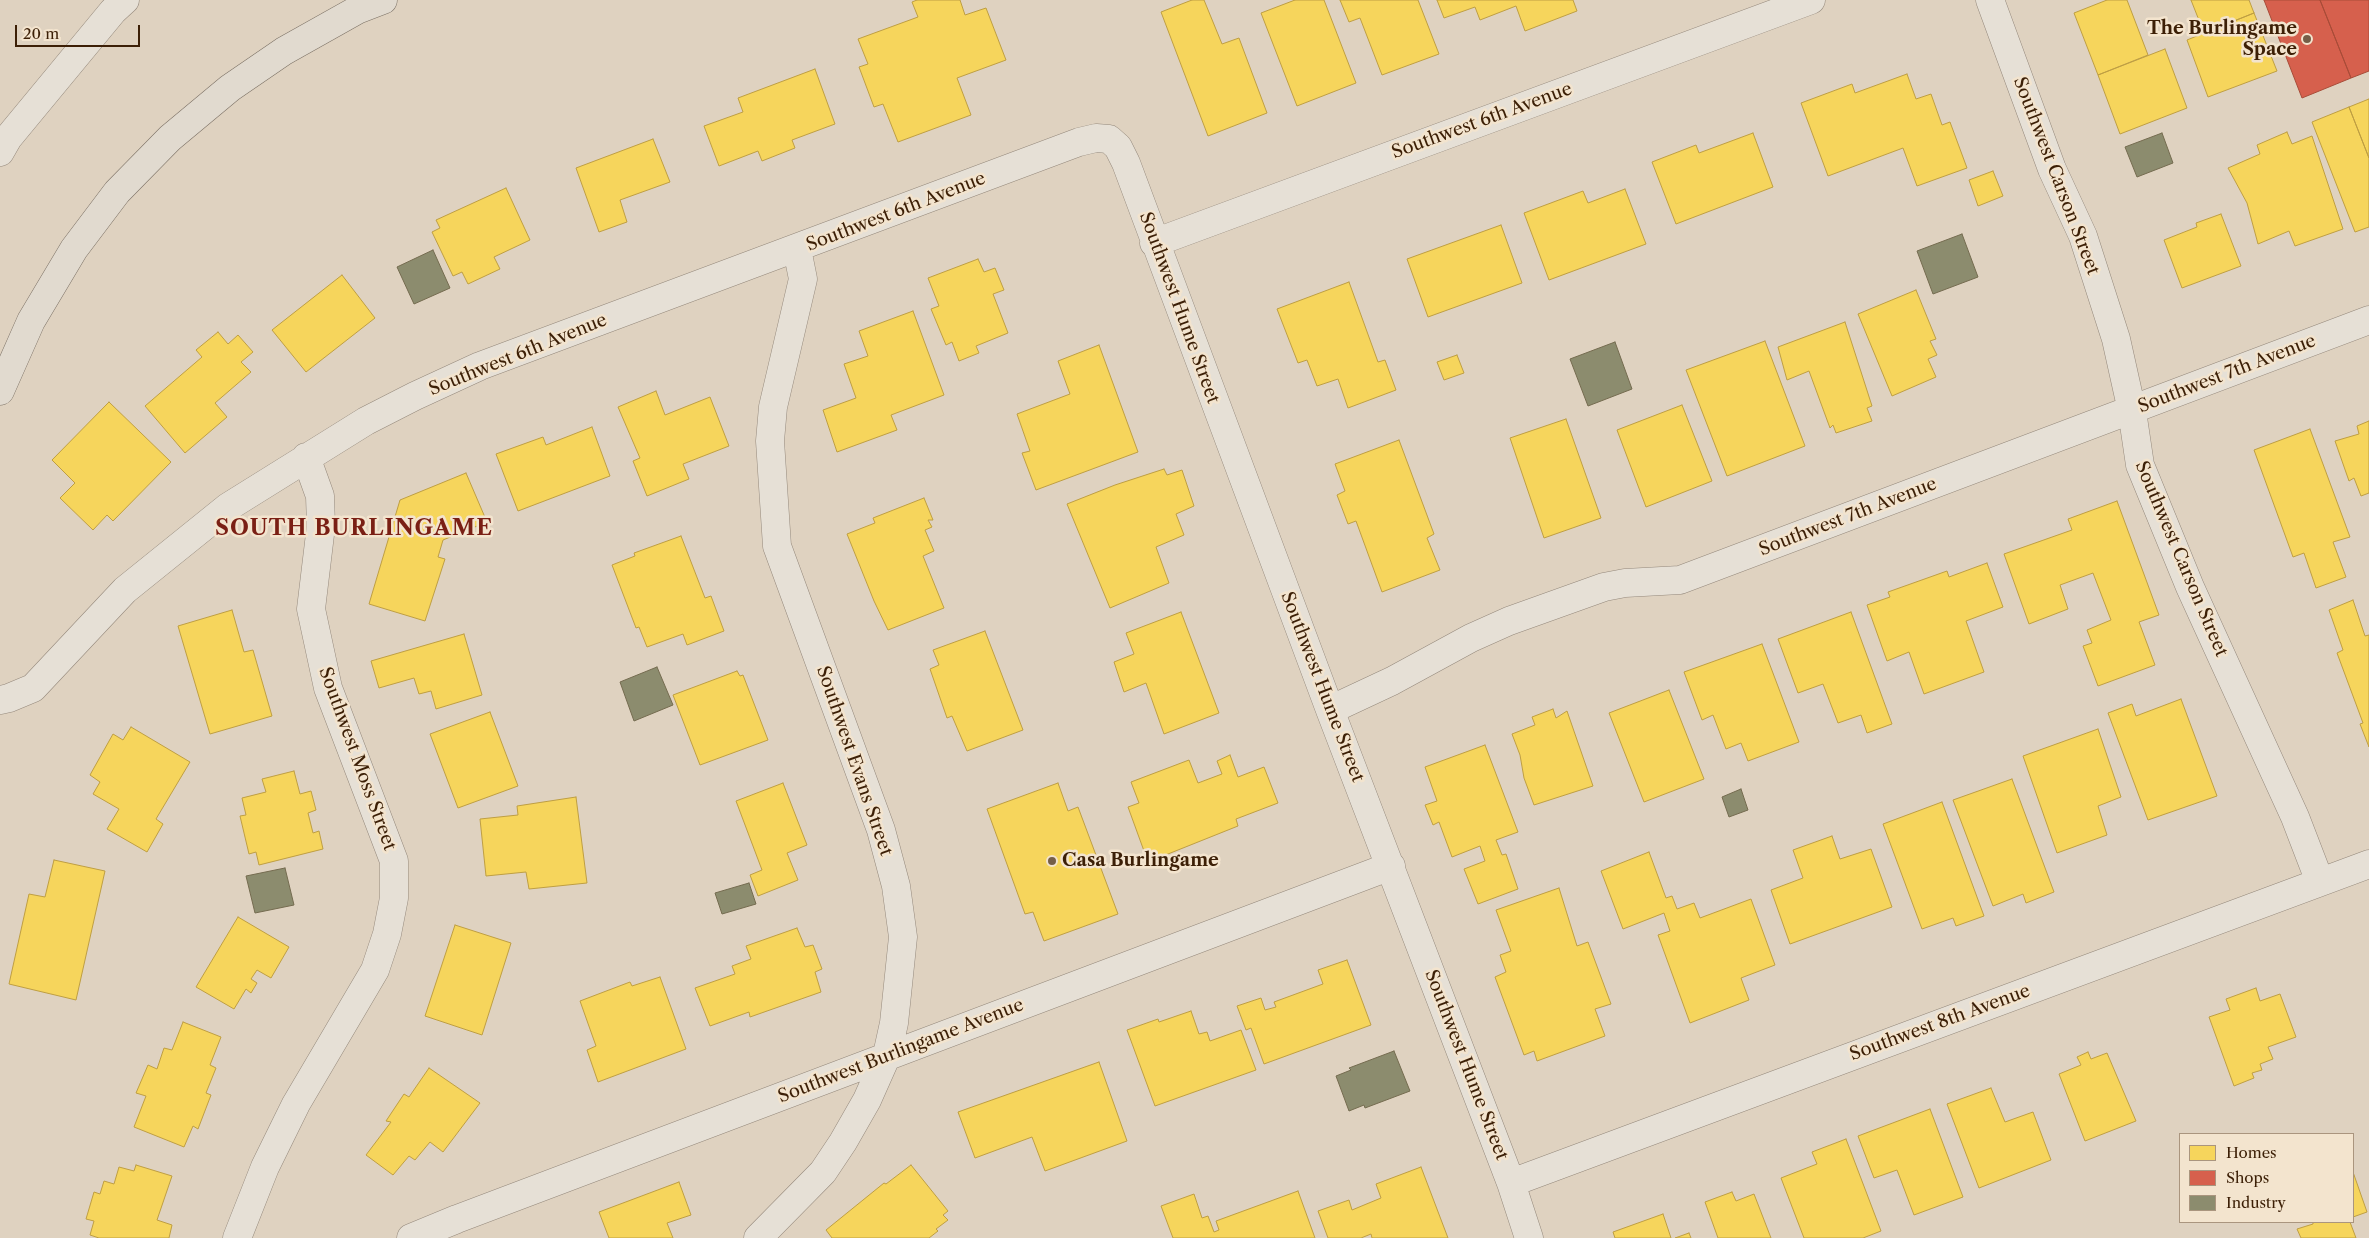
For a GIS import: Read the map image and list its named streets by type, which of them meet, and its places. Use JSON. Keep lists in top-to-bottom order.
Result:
{
  "streets": {
    "street": [
      "Southwest 6th Avenue",
      "Southwest Carson Street",
      "Southwest Hume Street",
      "Southwest 7th Avenue",
      "Southwest Moss Street",
      "Southwest Evans Street",
      "Southwest 8th Avenue",
      "Southwest Burlingame Avenue"
    ]
  },
  "crossings": [
    ["Southwest 6th Avenue", "Southwest Hume Street"],
    ["Southwest 6th Avenue", "Southwest Moss Street"],
    ["Southwest 6th Avenue", "Southwest Evans Street"],
    ["Southwest Carson Street", "Southwest 7th Avenue"],
    ["Southwest Carson Street", "Southwest 8th Avenue"],
    ["Southwest Hume Street", "Southwest 7th Avenue"],
    ["Southwest Hume Street", "Southwest 8th Avenue"],
    ["Southwest Hume Street", "Southwest Burlingame Avenue"],
    ["Southwest Evans Street", "Southwest Burlingame Avenue"]
  ],
  "districts": ["SOUTH BURLINGAME"],
  "places": ["The Burlingame Space", "Casa Burlingame"],
  "legend": ["Homes", "Shops", "Industry"],
  "scale_bar": "20 m"
}
